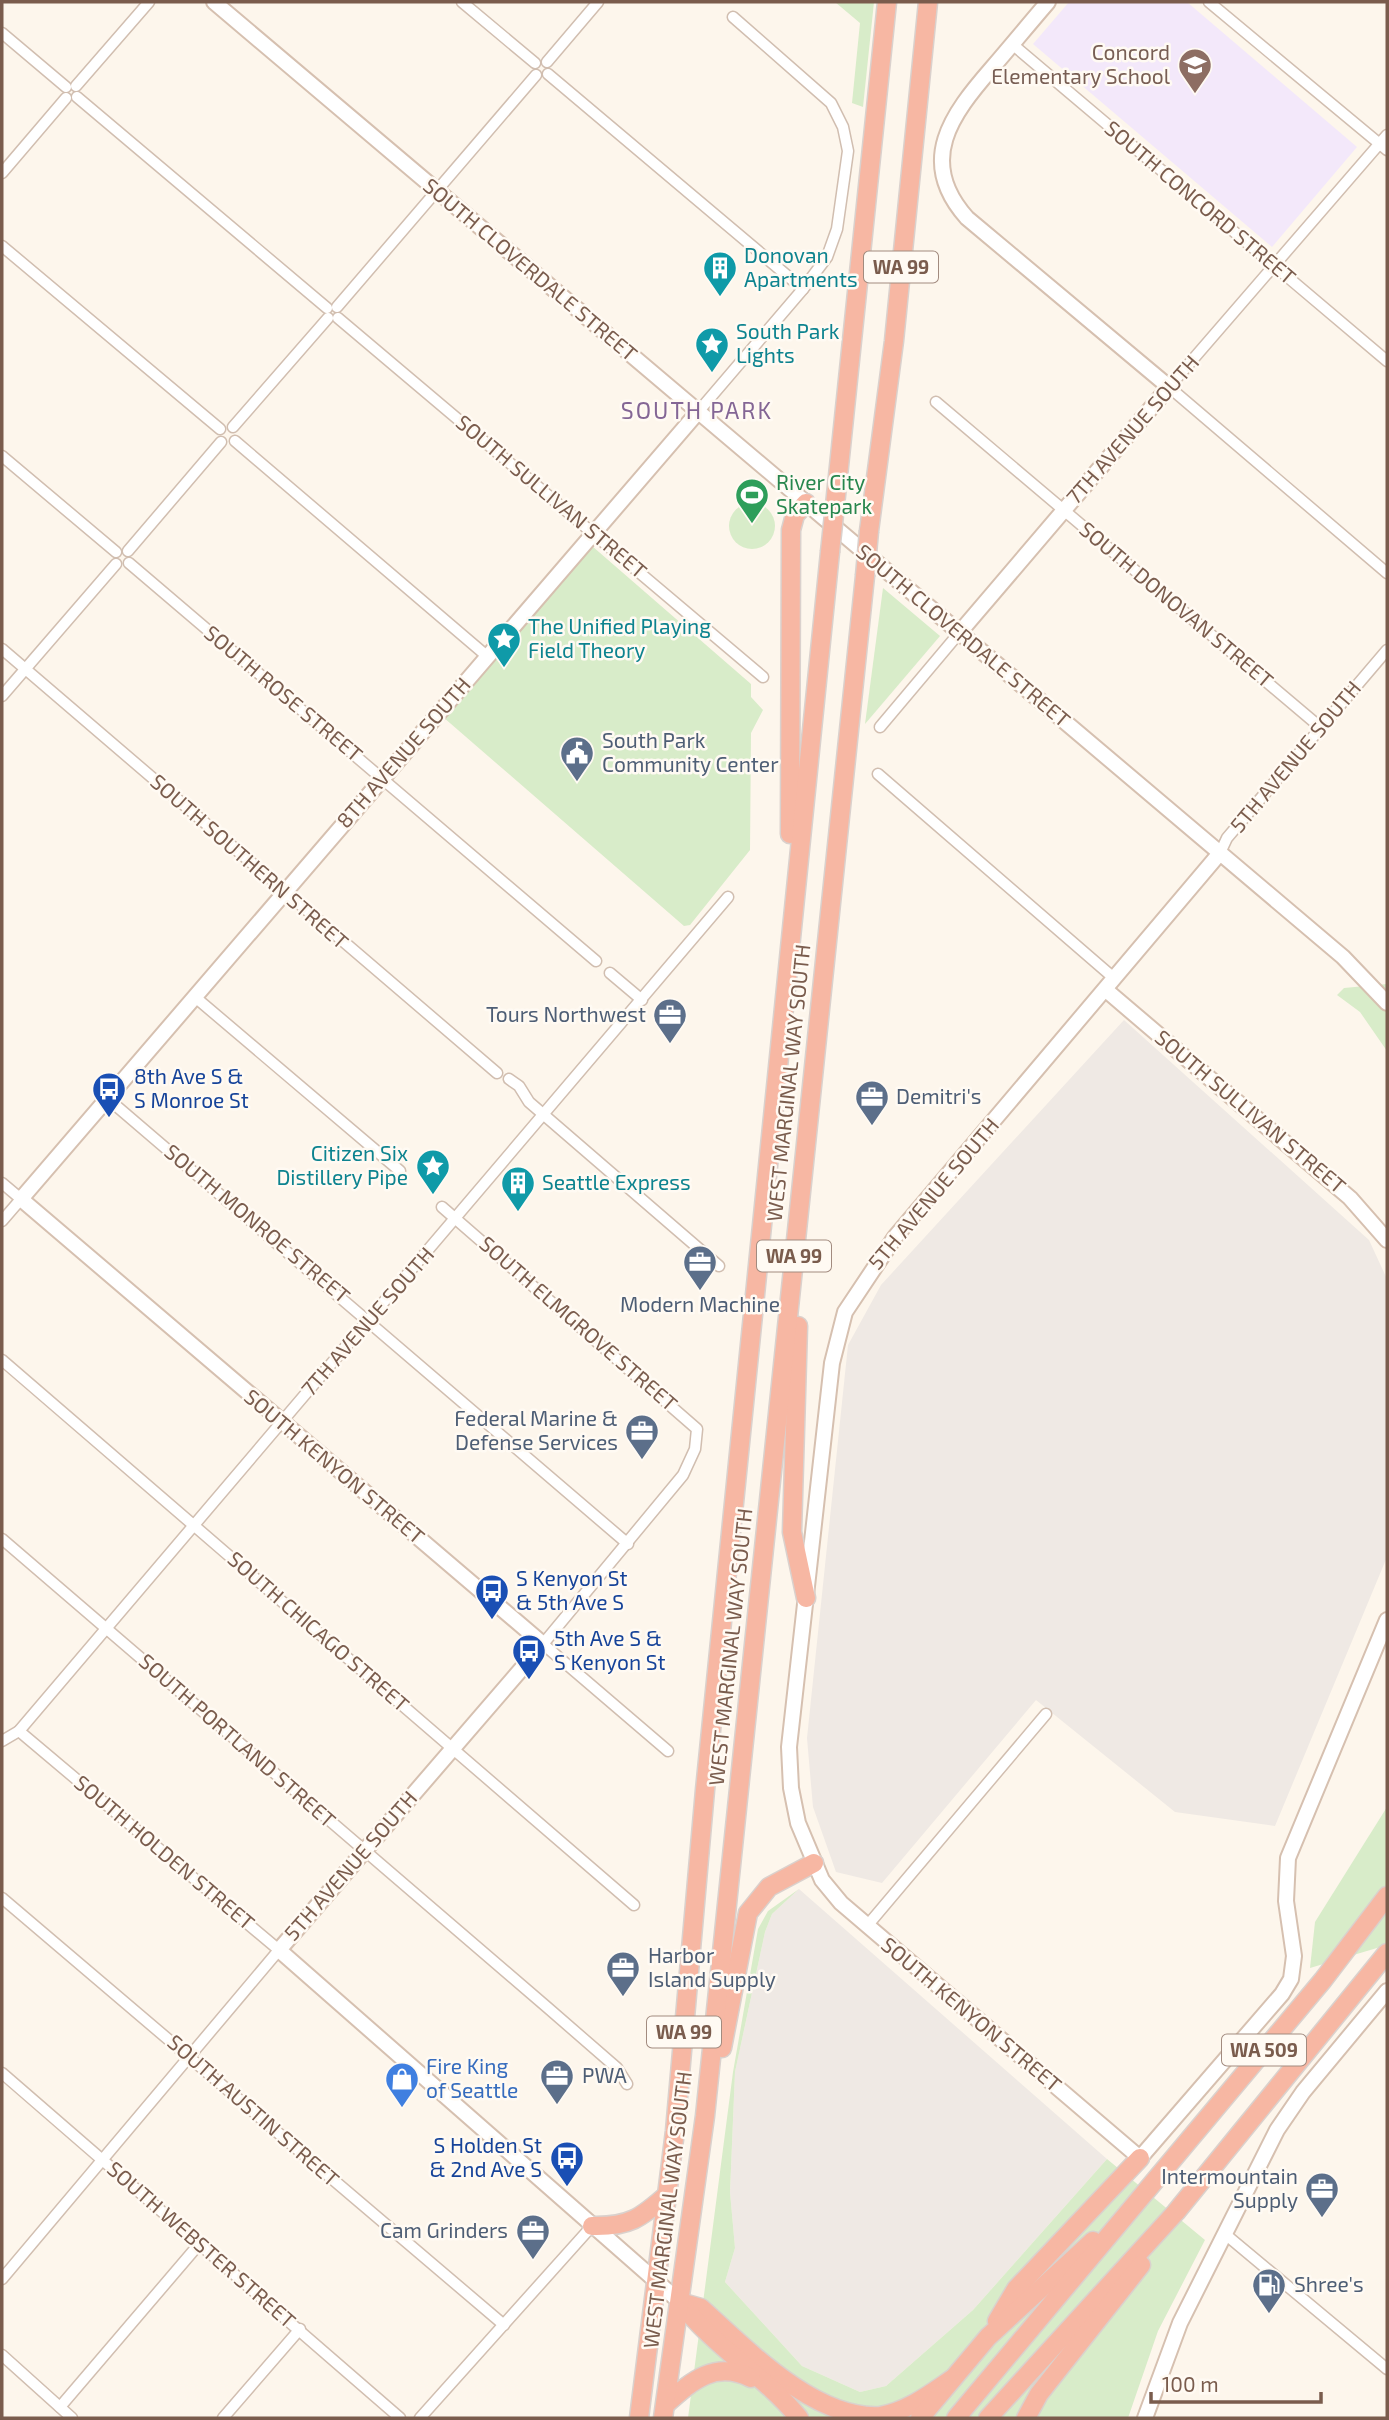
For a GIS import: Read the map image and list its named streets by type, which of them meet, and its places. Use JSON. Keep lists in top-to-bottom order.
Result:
{
  "streets": {
    "highway": ["WA 99", "WEST MARGINAL WAY SOUTH", "WA 509"],
    "street": [
      "SOUTH CONCORD STREET",
      "SOUTH CLOVERDALE STREET",
      "7TH AVENUE SOUTH",
      "SOUTH SULLIVAN STREET",
      "SOUTH DONOVAN STREET",
      "SOUTH ROSE STREET",
      "8TH AVENUE SOUTH",
      "5TH AVENUE SOUTH",
      "SOUTH SOUTHERN STREET",
      "SOUTH MONROE STREET",
      "SOUTH ELMGROVE STREET",
      "SOUTH KENYON STREET",
      "SOUTH CHICAGO STREET",
      "SOUTH PORTLAND STREET",
      "SOUTH HOLDEN STREET",
      "SOUTH AUSTIN STREET",
      "SOUTH WEBSTER STREET"
    ]
  },
  "crossings": [
    ["SOUTH CONCORD STREET", "7TH AVENUE SOUTH"],
    ["WA 99", "WEST MARGINAL WAY SOUTH"],
    ["SOUTH CLOVERDALE STREET", "7TH AVENUE SOUTH"],
    ["SOUTH CLOVERDALE STREET", "8TH AVENUE SOUTH"],
    ["SOUTH CLOVERDALE STREET", "5TH AVENUE SOUTH"],
    ["7TH AVENUE SOUTH", "SOUTH DONOVAN STREET"],
    ["7TH AVENUE SOUTH", "SOUTH MONROE STREET"],
    ["7TH AVENUE SOUTH", "SOUTH ELMGROVE STREET"],
    ["7TH AVENUE SOUTH", "SOUTH KENYON STREET"],
    ["7TH AVENUE SOUTH", "SOUTH CHICAGO STREET"],
    ["7TH AVENUE SOUTH", "SOUTH PORTLAND STREET"],
    ["7TH AVENUE SOUTH", "SOUTH HOLDEN STREET"],
    ["SOUTH SULLIVAN STREET", "8TH AVENUE SOUTH"],
    ["SOUTH SULLIVAN STREET", "5TH AVENUE SOUTH"],
    ["SOUTH DONOVAN STREET", "5TH AVENUE SOUTH"],
    ["SOUTH ROSE STREET", "8TH AVENUE SOUTH"],
    ["8TH AVENUE SOUTH", "SOUTH SOUTHERN STREET"],
    ["8TH AVENUE SOUTH", "SOUTH MONROE STREET"],
    ["8TH AVENUE SOUTH", "SOUTH KENYON STREET"],
    ["5TH AVENUE SOUTH", "SOUTH MONROE STREET"],
    ["5TH AVENUE SOUTH", "SOUTH ELMGROVE STREET"],
    ["5TH AVENUE SOUTH", "SOUTH KENYON STREET"],
    ["5TH AVENUE SOUTH", "SOUTH CHICAGO STREET"],
    ["5TH AVENUE SOUTH", "SOUTH PORTLAND STREET"],
    ["5TH AVENUE SOUTH", "SOUTH HOLDEN STREET"],
    ["5TH AVENUE SOUTH", "SOUTH AUSTIN STREET"],
    ["5TH AVENUE SOUTH", "SOUTH WEBSTER STREET"],
    ["WEST MARGINAL WAY SOUTH", "SOUTH HOLDEN STREET"]
  ],
  "districts": ["SOUTH PARK"],
  "places": {
    "school or university": ["Concord Elementary School"],
    "building": ["Donovan Apartments", "Seattle Express"],
    "place": ["South Park Lights", "The Unified Playing Field Theory", "Citizen Six Distillery Pipe"],
    "sports": ["River City Skatepark"],
    "public building": ["South Park Community Center"],
    "office": [
      "Tours Northwest",
      "Demitri's",
      "Modern Machine",
      "Federal Marine & Defense Services",
      "Harbor Island Supply",
      "PWA",
      "Intermountain Supply",
      "Cam Grinders"
    ],
    "bus stop": [
      "8th Ave S & S Monroe St",
      "S Kenyon St & 5th Ave S",
      "5th Ave S & S Kenyon St",
      "S Holden St & 2nd Ave S"
    ],
    "shop": ["Fire King of Seattle"],
    "fuel station": ["Shree's"]
  },
  "scale_bar": "100 m"
}
